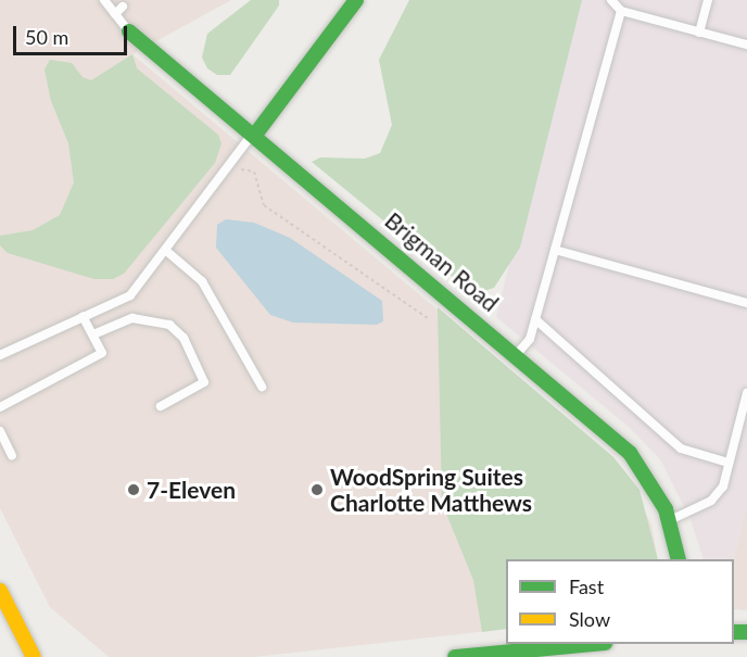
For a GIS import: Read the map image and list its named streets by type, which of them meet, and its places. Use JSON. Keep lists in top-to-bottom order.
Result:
{
  "streets": {
    "main road": ["Brigman Road"]
  },
  "places": ["7-Eleven", "WoodSpring Suites Charlotte Matthews"],
  "legend": ["Fast", "Slow"],
  "scale_bar": "50 m"
}
